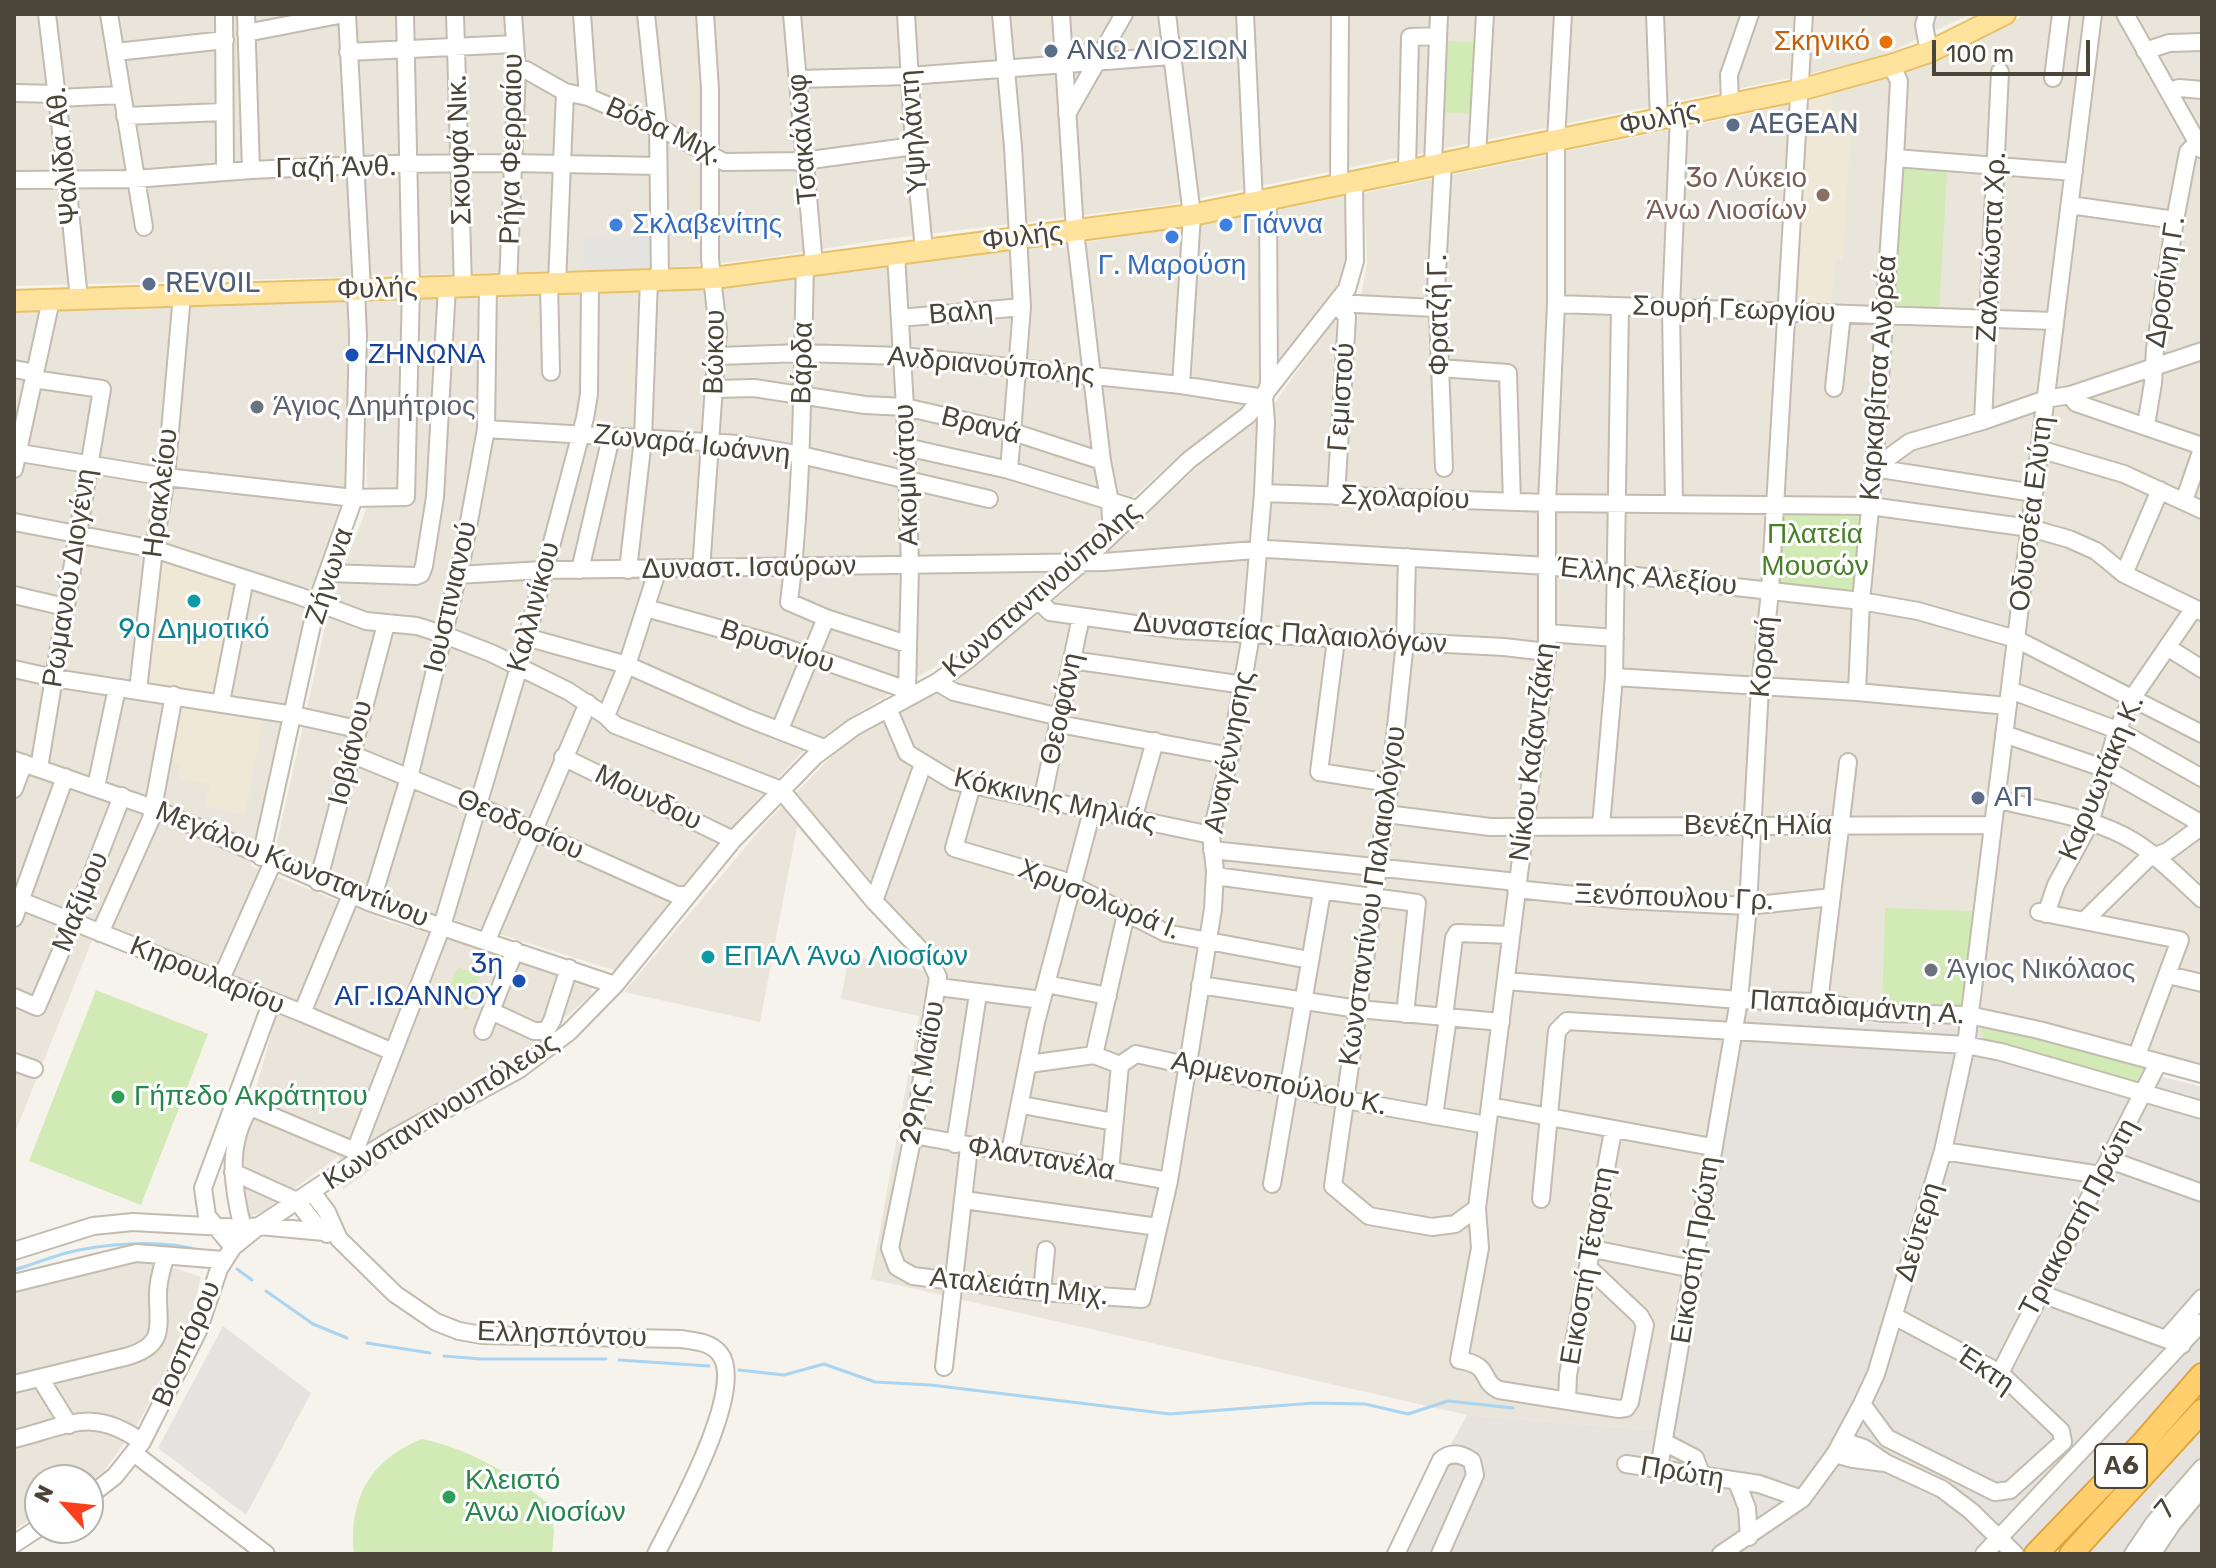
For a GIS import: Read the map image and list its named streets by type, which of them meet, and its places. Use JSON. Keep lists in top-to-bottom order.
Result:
{
  "streets": {
    "highway": ["Α6"],
    "main road": ["Φυλής"],
    "street": [
      "Βόδα Μιχ.",
      "Υψηλάντη",
      "Τσακάλωφ",
      "Ρήγα Φερραίου",
      "Σκουφά Νικ.",
      "Ψαλίδα Αθ.",
      "Γαζή Άνθ.",
      "Ζαλοκώστα Χρ.",
      "Δροσίνη Γ.",
      "Σουρή Γεωργίου",
      "Βαλη",
      "Φρατζή Γ.",
      "Βώκου",
      "Βάρδα",
      "Ανδριανούπολης",
      "Καρκαβίτσα Ανδρέα",
      "Γεμιστού",
      "Βρανά",
      "Ζωναρά Ιωάννη",
      "Ακομινάτου",
      "Ηρακλείου",
      "Σχολαρίου",
      "Οδυσσέα Ελύτη",
      "Δυναστ. Ισαύρων",
      "Ζήνωνα",
      "Έλλης Αλεξίου",
      "Ρωμανού Διογένη",
      "Κωνσταντινούπολης",
      "Ιουστινιανού",
      "Καλλινίκου",
      "Δυναστείας Παλαιολόγων",
      "Βρυσνίου",
      "Κοραή",
      "Θεοφάνη",
      "Αναγέννησης",
      "Νίκου Καζαντζάκη",
      "Ιοβιάνου",
      "Καρυωτάκη Κ.",
      "Μουνδου",
      "Κόκκινης Μηλιάς",
      "Θεοδοσίου",
      "Βενέζη Ηλία",
      "Μεγάλου Κωνσταντίνου",
      "Κωνσταντίνου Παλαιολόγου",
      "Ξενόπουλου Γρ.",
      "Χρυσολωρά Ι.",
      "Μαξίμου",
      "Κηρουλαρίου",
      "Παπαδιαμάντη Α.",
      "29ης Μαΐου",
      "Αρμενοπούλου Κ.",
      "Κωνσταντινουπόλεως",
      "Φλαντανέλα",
      "Τριακοστή Πρώτη",
      "Δεύτερη",
      "Εικοστή Πρώτη",
      "Εικοστή Τέταρτη",
      "Αταλειάτη Μιχ.",
      "Ελλησπόντου",
      "Βοσπόρου",
      "Έκτη",
      "Πρώτη",
      "7"
    ]
  },
  "crossings": [
    ["Φυλής", "Υψηλάντη"],
    ["Φυλής", "Τσακάλωφ"],
    ["Φυλής", "Ρήγα Φερραίου"],
    ["Φυλής", "Σκουφά Νικ."],
    ["Φυλής", "Ψαλίδα Αθ."],
    ["Φυλής", "Φρατζή Γ."],
    ["Φυλής", "Βώκου"],
    ["Φυλής", "Βάρδα"],
    ["Φυλής", "Καρκαβίτσα Ανδρέα"],
    ["Φυλής", "Ακομινάτου"],
    ["Φυλής", "Ηρακλείου"],
    ["Φυλής", "Ζήνωνα"],
    ["Φυλής", "Κωνσταντινούπολης"],
    ["Φυλής", "Ιουστινιανού"],
    ["Φυλής", "Καλλινίκου"],
    ["Φυλής", "Κοραή"],
    ["Φυλής", "Νίκου Καζαντζάκη"],
    ["Βόδα Μιχ.", "Υψηλάντη"],
    ["Βόδα Μιχ.", "Τσακάλωφ"],
    ["Βόδα Μιχ.", "Ρήγα Φερραίου"],
    ["Τσακάλωφ", "Βάρδα"],
    ["Ρήγα Φερραίου", "Γαζή Άνθ."],
    ["Ρήγα Φερραίου", "Ιουστινιανού"],
    ["Σκουφά Νικ.", "Γαζή Άνθ."],
    ["Σκουφά Νικ.", "Ζήνωνα"],
    ["Ψαλίδα Αθ.", "Γαζή Άνθ."],
    ["Γαζή Άνθ.", "Ζήνωνα"],
    ["Ζαλοκώστα Χρ.", "Σουρή Γεωργίου"],
    ["Σουρή Γεωργίου", "Καρκαβίτσα Ανδρέα"],
    ["Σουρή Γεωργίου", "Οδυσσέα Ελύτη"],
    ["Σουρή Γεωργίου", "Κοραή"],
    ["Σουρή Γεωργίου", "Νίκου Καζαντζάκη"],
    ["Βαλη", "Ακομινάτου"],
    ["Βώκου", "Ανδριανούπολης"],
    ["Βώκου", "Βρανά"],
    ["Βώκου", "Ζωναρά Ιωάννη"],
    ["Βώκου", "Δυναστ. Ισαύρων"],
    ["Βάρδα", "Ανδριανούπολης"],
    ["Βάρδα", "Βρανά"],
    ["Βάρδα", "Ζωναρά Ιωάννη"],
    ["Βάρδα", "Δυναστ. Ισαύρων"],
    ["Ανδριανούπολης", "Ακομινάτου"],
    ["Ανδριανούπολης", "Κωνσταντινούπολης"],
    ["Ανδριανούπολης", "Αναγέννησης"],
    ["Καρκαβίτσα Ανδρέα", "Σχολαρίου"],
    ["Καρκαβίτσα Ανδρέα", "Έλλης Αλεξίου"],
    ["Γεμιστού", "Σχολαρίου"],
    ["Γεμιστού", "Κωνσταντινούπολης"],
    ["Βρανά", "Ακομινάτου"],
    ["Ζωναρά Ιωάννη", "Ακομινάτου"],
    ["Ζωναρά Ιωάννη", "Ιουστινιανού"],
    ["Ζωναρά Ιωάννη", "Καλλινίκου"],
    ["Ακομινάτου", "Δυναστ. Ισαύρων"],
    ["Ακομινάτου", "Κωνσταντινούπολης"],
    ["Ακομινάτου", "Βρυσνίου"],
    ["Σχολαρίου", "Οδυσσέα Ελύτη"],
    ["Σχολαρίου", "Κοραή"],
    ["Σχολαρίου", "Αναγέννησης"],
    ["Σχολαρίου", "Νίκου Καζαντζάκη"],
    ["Σχολαρίου", "Καρυωτάκη Κ."],
    ["Οδυσσέα Ελύτη", "Έλλης Αλεξίου"],
    ["Οδυσσέα Ελύτη", "Βενέζη Ηλία"],
    ["Οδυσσέα Ελύτη", "Παπαδιαμάντη Α."],
    ["Οδυσσέα Ελύτη", "Δεύτερη"],
    ["Δυναστ. Ισαύρων", "Έλλης Αλεξίου"],
    ["Δυναστ. Ισαύρων", "Κωνσταντινούπολης"],
    ["Δυναστ. Ισαύρων", "Ιουστινιανού"],
    ["Δυναστ. Ισαύρων", "Καλλινίκου"],
    ["Ζήνωνα", "Μεγάλου Κωνσταντίνου"],
    ["Ζήνωνα", "Κηρουλαρίου"],
    ["Έλλης Αλεξίου", "Κωνσταντινούπολης"],
    ["Έλλης Αλεξίου", "Κοραή"],
    ["Έλλης Αλεξίου", "Αναγέννησης"],
    ["Έλλης Αλεξίου", "Νίκου Καζαντζάκη"],
    ["Έλλης Αλεξίου", "Καρυωτάκη Κ."],
    ["Έλλης Αλεξίου", "Κωνσταντίνου Παλαιολόγου"],
    ["Ρωμανού Διογένη", "Μεγάλου Κωνσταντίνου"],
    ["Κωνσταντινούπολης", "Δυναστείας Παλαιολόγων"],
    ["Κωνσταντινούπολης", "Βρυσνίου"],
    ["Κωνσταντινούπολης", "Αναγέννησης"],
    ["Κωνσταντινούπολης", "Μουνδου"],
    ["Κωνσταντινούπολης", "Κόκκινης Μηλιάς"],
    ["Κωνσταντινούπολης", "Θεοδοσίου"],
    ["Κωνσταντινούπολης", "Μεγάλου Κωνσταντίνου"],
    ["Κωνσταντινούπολης", "29ης Μαΐου"],
    ["Κωνσταντινούπολης", "Κωνσταντινουπόλεως"],
    ["Ιουστινιανού", "Θεοδοσίου"],
    ["Ιουστινιανού", "Μεγάλου Κωνσταντίνου"],
    ["Καλλινίκου", "Θεοδοσίου"],
    ["Καλλινίκου", "Μεγάλου Κωνσταντίνου"],
    ["Καλλινίκου", "Κηρουλαρίου"],
    ["Καλλινίκου", "Κωνσταντινουπόλεως"],
    ["Δυναστείας Παλαιολόγων", "Θεοφάνη"],
    ["Δυναστείας Παλαιολόγων", "Αναγέννησης"],
    ["Δυναστείας Παλαιολόγων", "Νίκου Καζαντζάκη"],
    ["Δυναστείας Παλαιολόγων", "Κωνσταντίνου Παλαιολόγου"],
    ["Κοραή", "Βενέζη Ηλία"],
    ["Κοραή", "Ξενόπουλου Γρ."],
    ["Κοραή", "Παπαδιαμάντη Α."],
    ["Κοραή", "Εικοστή Πρώτη"],
    ["Θεοφάνη", "Κόκκινης Μηλιάς"],
    ["Αναγέννησης", "Κόκκινης Μηλιάς"],
    ["Αναγέννησης", "Χρυσολωρά Ι."],
    ["Αναγέννησης", "Αρμενοπούλου Κ."],
    ["Αναγέννησης", "Φλαντανέλα"],
    ["Αναγέννησης", "Αταλειάτη Μιχ."],
    ["Νίκου Καζαντζάκη", "Κόκκινης Μηλιάς"],
    ["Νίκου Καζαντζάκη", "Βενέζη Ηλία"],
    ["Νίκου Καζαντζάκη", "Κωνσταντίνου Παλαιολόγου"],
    ["Νίκου Καζαντζάκη", "Ξενόπουλου Γρ."],
    ["Νίκου Καζαντζάκη", "Παπαδιαμάντη Α."],
    ["Νίκου Καζαντζάκη", "Αρμενοπούλου Κ."],
    ["Ιοβιάνου", "Θεοδοσίου"],
    ["Ιοβιάνου", "Μεγάλου Κωνσταντίνου"],
    ["Καρυωτάκη Κ.", "Βενέζη Ηλία"],
    ["Κόκκινης Μηλιάς", "Κωνσταντίνου Παλαιολόγου"],
    ["Κόκκινης Μηλιάς", "Ξενόπουλου Γρ."],
    ["Κόκκινης Μηλιάς", "Χρυσολωρά Ι."],
    ["Βενέζη Ηλία", "Κωνσταντίνου Παλαιολόγου"],
    ["Μεγάλου Κωνσταντίνου", "Μαξίμου"],
    ["Μεγάλου Κωνσταντίνου", "Κωνσταντινουπόλεως"],
    ["Κωνσταντίνου Παλαιολόγου", "Αρμενοπούλου Κ."],
    ["Μαξίμου", "Κηρουλαρίου"],
    ["Παπαδιαμάντη Α.", "Τριακοστή Πρώτη"],
    ["Παπαδιαμάντη Α.", "Δεύτερη"],
    ["29ης Μαΐου", "Φλαντανέλα"],
    ["29ης Μαΐου", "Αταλειάτη Μιχ."],
    ["Κωνσταντινουπόλεως", "Ελλησπόντου"],
    ["Κωνσταντινουπόλεως", "Βοσπόρου"],
    ["Τριακοστή Πρώτη", "Έκτη"],
    ["Δεύτερη", "Έκτη"],
    ["Δεύτερη", "Πρώτη"],
    ["Εικοστή Πρώτη", "Πρώτη"],
    ["Ελλησπόντου", "Βοσπόρου"]
  ],
  "parks": ["Πλατεία Μουσών"],
  "places": [
    "Σκηνικό",
    "ΑΝΩ ΛΙΟΣΙΩΝ",
    "AEGEAN",
    "3ο Λύκειο Άνω Λιοσίων",
    "Σκλαβενίτης",
    "Γιάννα",
    "Γ. Μαρούση",
    "REVOIL",
    "ΖΗΝΩΝΑ",
    "Άγιος Δημήτριος",
    "9ο Δημοτικό",
    "ΑΠ",
    "ΕΠΑΛ Άνω Λιοσίων",
    "Άγιος Νικόλαος",
    "3η ΑΓ.ΙΩΑΝΝΟΥ",
    "Γήπεδο Ακράτητου",
    "Κλειστό Άνω Λιοσίων"
  ],
  "scale_bar": "100 m",
  "north": "top left"
}
